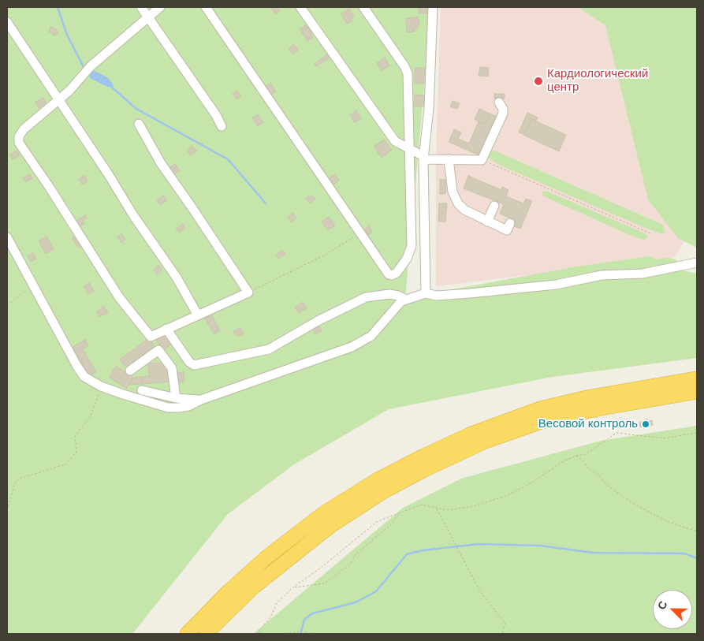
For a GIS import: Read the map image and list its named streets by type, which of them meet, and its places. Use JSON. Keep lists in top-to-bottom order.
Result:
{
  "places": ["Кардиологический центр", "Весовой контроль"],
  "north": "top left"
}
